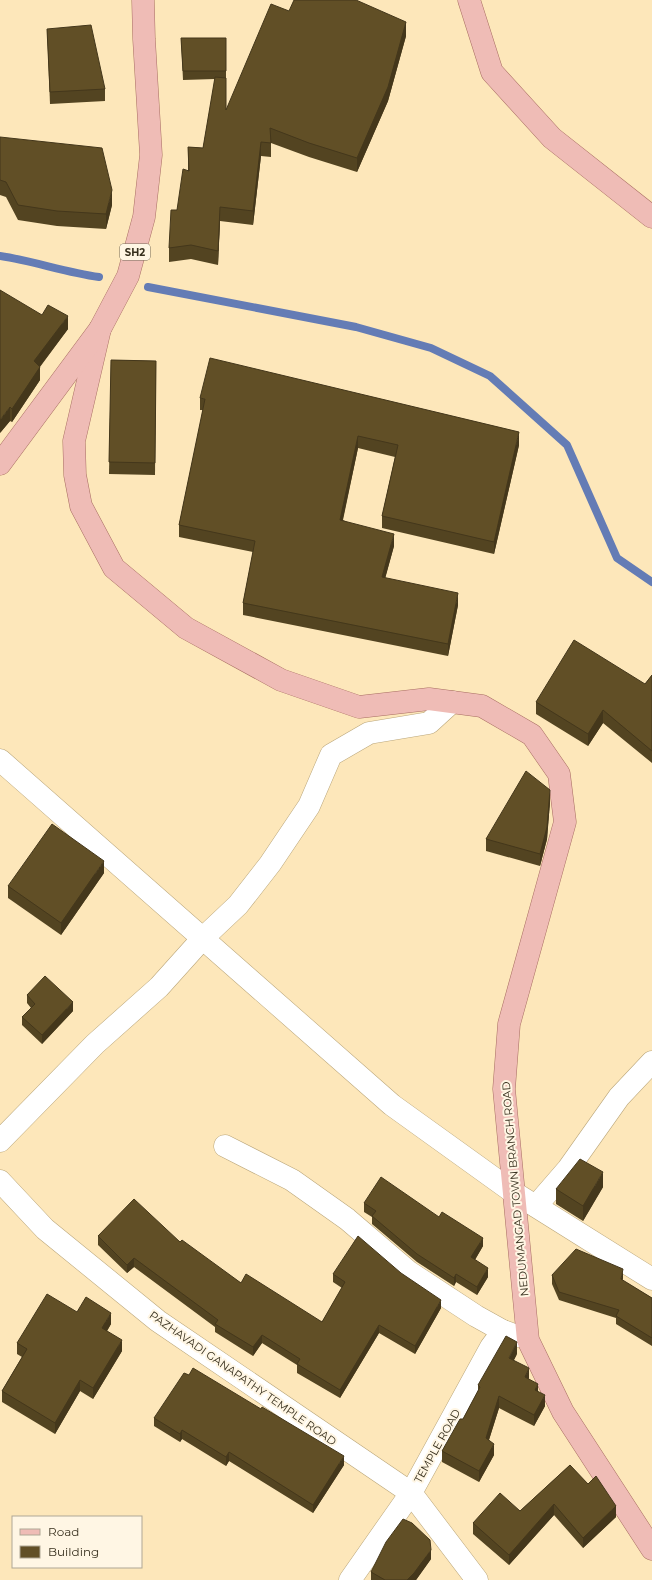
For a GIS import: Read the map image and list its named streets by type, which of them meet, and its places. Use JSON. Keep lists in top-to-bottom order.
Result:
{
  "streets": {
    "main road": ["SH2", "NEDUMANGAD TOWN BRANCH ROAD"],
    "street": ["PAZHAVADI GANAPATHY TEMPLE ROAD", "TEMPLE ROAD"]
  },
  "crossings": [
    ["SH2", "NEDUMANGAD TOWN BRANCH ROAD"],
    ["PAZHAVADI GANAPATHY TEMPLE ROAD", "TEMPLE ROAD"]
  ],
  "legend": ["Road", "Building"]
}
